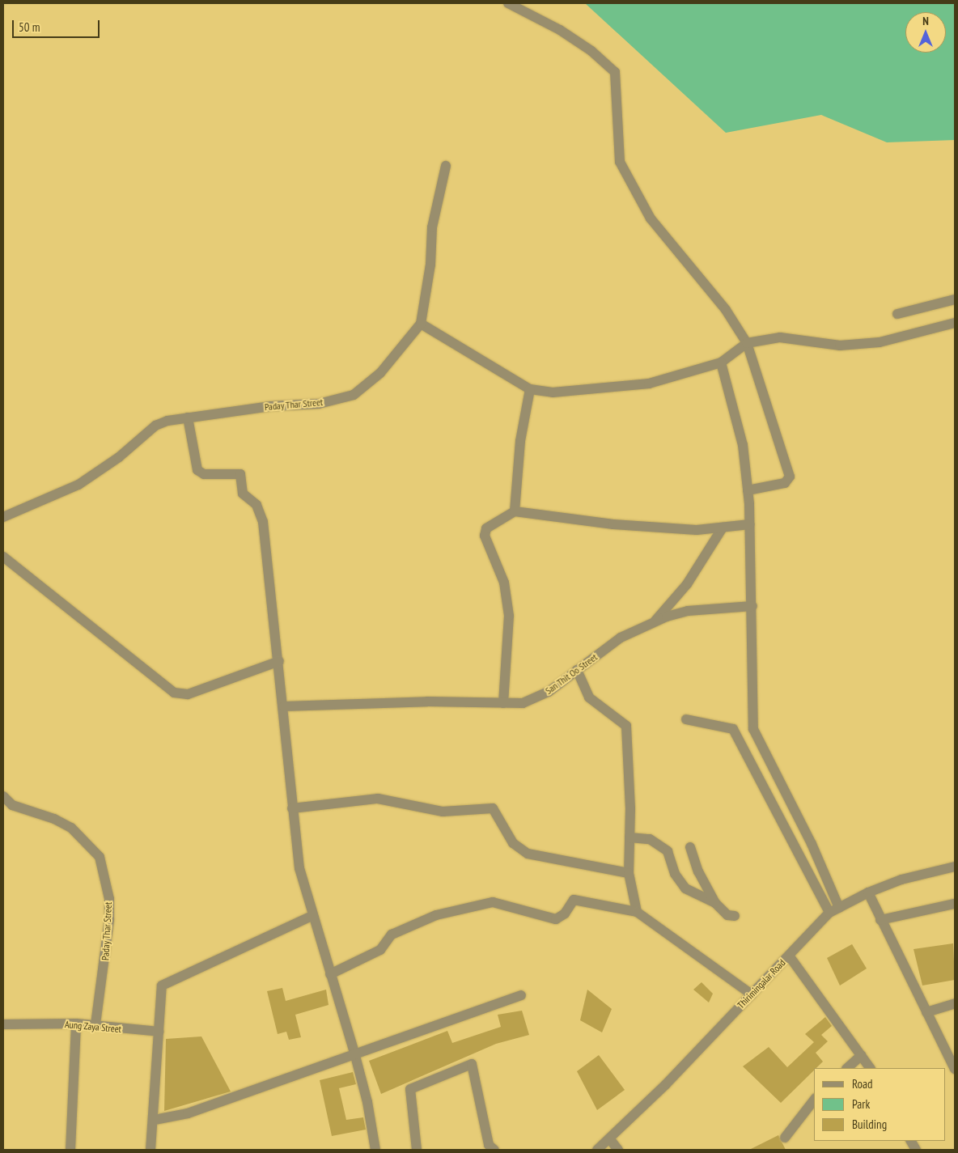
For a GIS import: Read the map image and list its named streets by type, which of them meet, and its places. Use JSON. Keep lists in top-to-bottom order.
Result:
{
  "streets": {
    "street": [
      "Paday Thar Street",
      "San Thit Oo Street",
      "Thirimingalar Road",
      "Aung Zaya Street"
    ]
  },
  "crossings": [
    ["Paday Thar Street", "Aung Zaya Street"]
  ],
  "legend": ["Road", "Park", "Building"],
  "scale_bar": "50 m",
  "north": "top"
}
